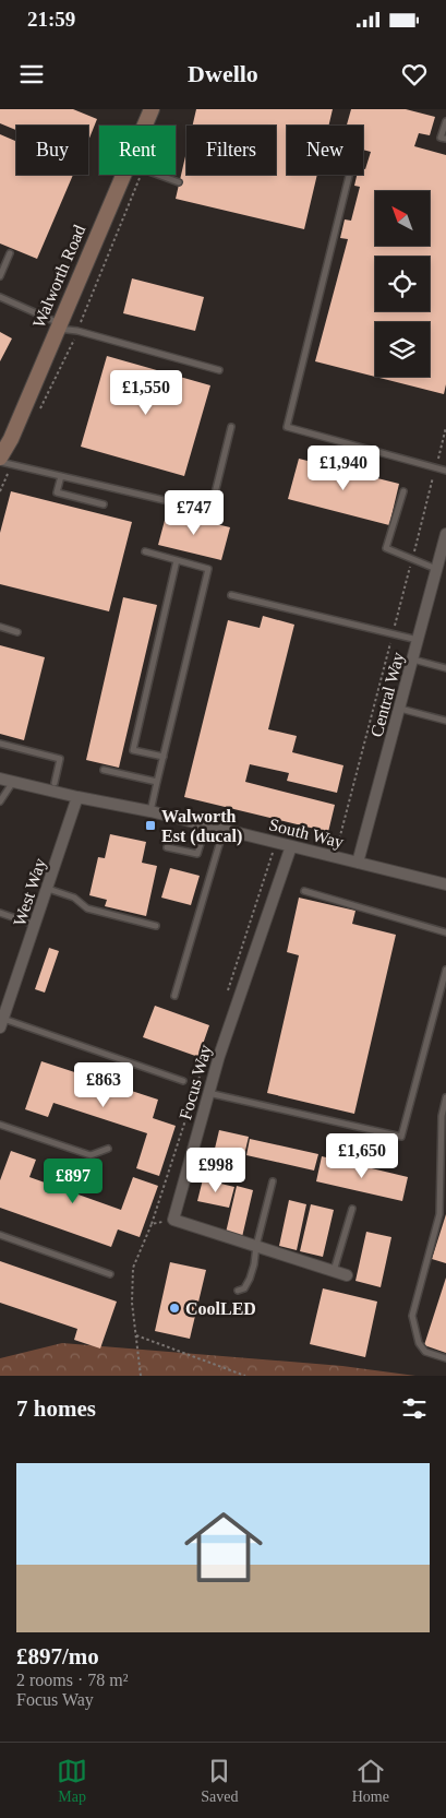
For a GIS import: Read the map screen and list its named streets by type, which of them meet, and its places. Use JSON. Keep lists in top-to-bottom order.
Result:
{
  "streets": {
    "street": [
      "Walworth Road",
      "Central Way",
      "South Way",
      "West Way",
      "Focus Way"
    ]
  },
  "crossings": [
    ["Central Way", "South Way"],
    ["South Way", "West Way"],
    ["South Way", "Focus Way"]
  ],
  "places": {
    "transit": ["Walworth Est (ducal)"],
    "other": ["CoolLED"]
  },
  "north": "top left",
  "page": {
    "status": "21:59",
    "header": "Dwello",
    "chip": [
      "Buy",
      "Rent",
      "Filters",
      "New"
    ],
    "price": [
      "£1,550",
      "£1,940",
      "£747",
      "£863",
      "£1,650",
      "£998",
      "£897"
    ],
    "heading": "7 homes",
    "list": [
      {
        "name": "£897/mo",
        "note": "2 rooms · 78 m² · Focus Way"
      }
    ],
    "tabs": ["Map", "Saved", "Home"]
  }
}
